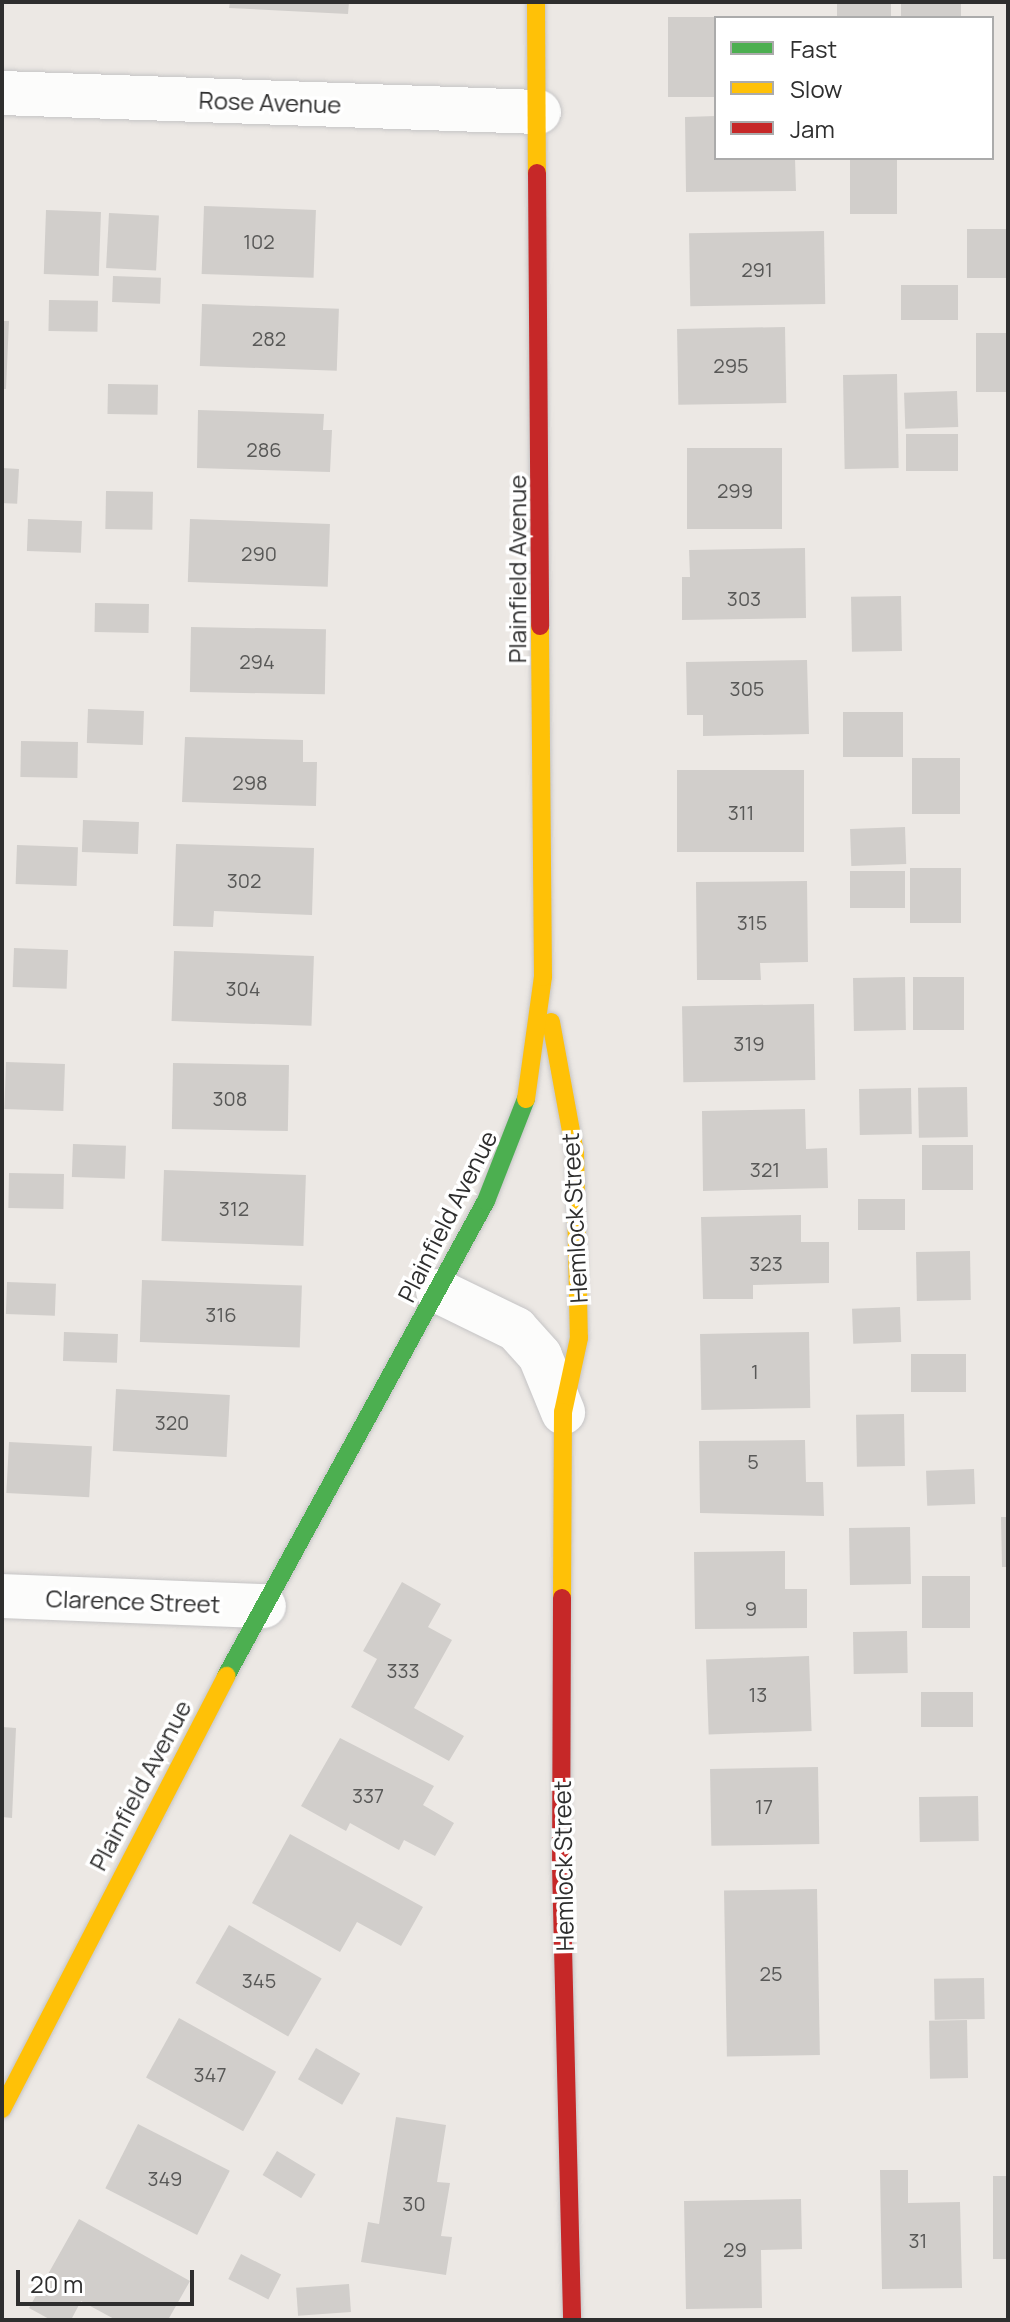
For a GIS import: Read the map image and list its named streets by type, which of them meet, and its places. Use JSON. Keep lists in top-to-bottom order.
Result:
{
  "streets": {
    "main road": ["Plainfield Avenue", "Hemlock Street"],
    "street": ["Rose Avenue", "Clarence Street"]
  },
  "crossings": [
    ["Rose Avenue", "Plainfield Avenue"],
    ["Plainfield Avenue", "Hemlock Street"],
    ["Plainfield Avenue", "Clarence Street"]
  ],
  "house_numbers": [
    "102",
    "291",
    "282",
    "295",
    "286",
    "299",
    "290",
    "303",
    "294",
    "305",
    "298",
    "311",
    "302",
    "315",
    "304",
    "319",
    "308",
    "321",
    "312",
    "323",
    "316",
    "1",
    "320",
    "5",
    "9",
    "333",
    "13",
    "337",
    "17",
    "25",
    "345",
    "347",
    "349",
    "30",
    "31",
    "29"
  ],
  "legend": ["Fast", "Slow", "Jam"],
  "scale_bar": "20 m"
}
